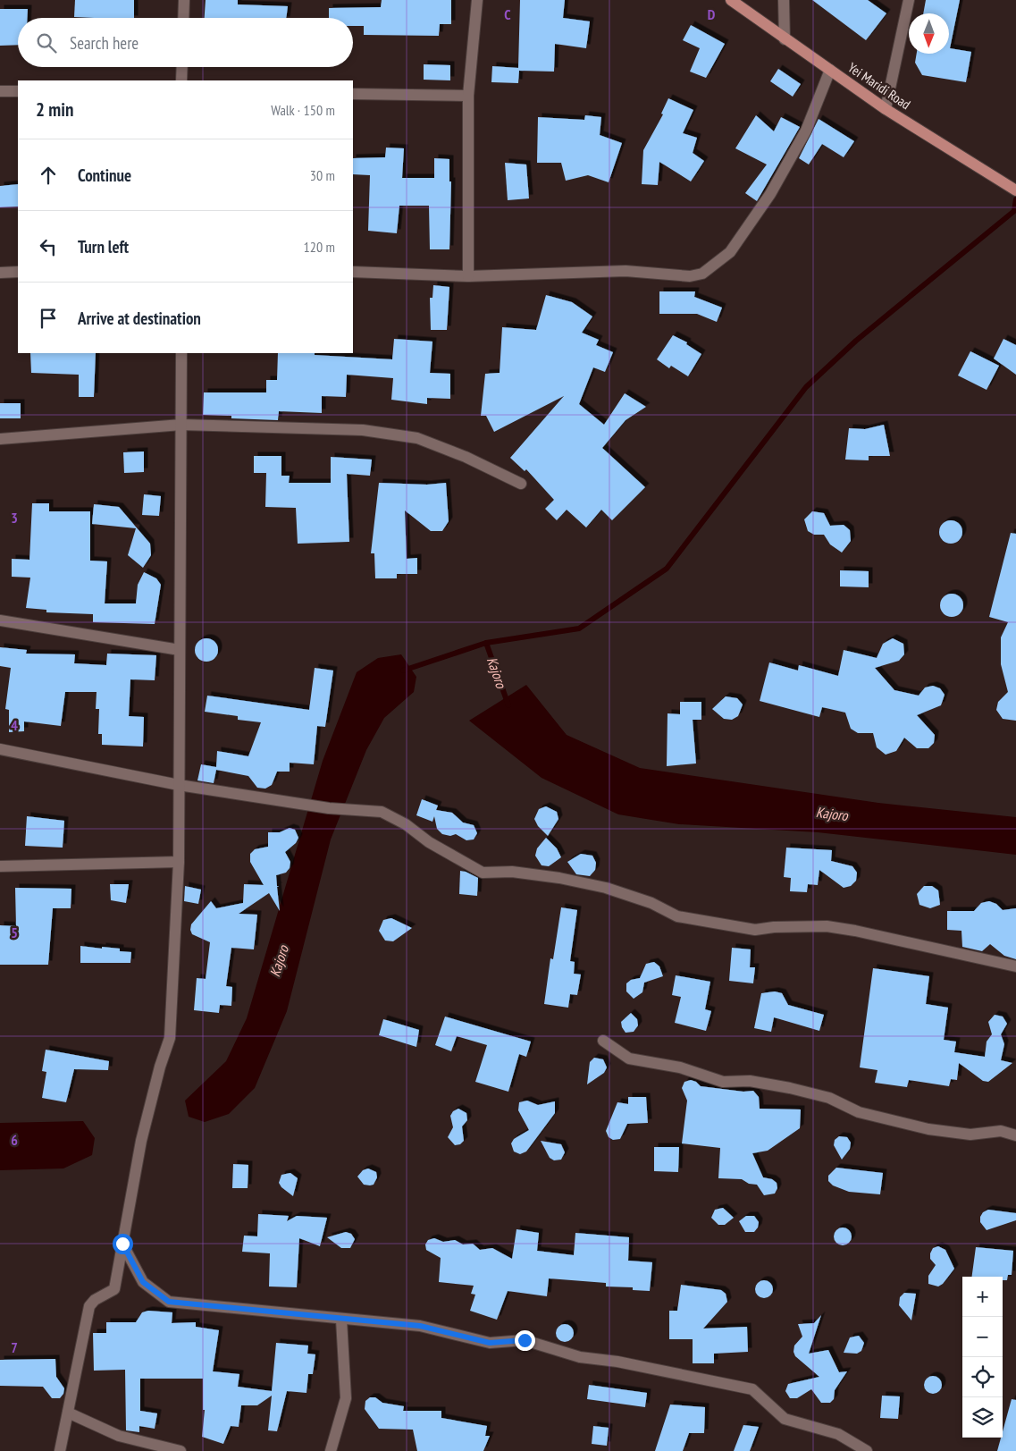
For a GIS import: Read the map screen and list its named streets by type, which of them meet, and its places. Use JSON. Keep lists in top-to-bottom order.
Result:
{
  "streets": {
    "main road": ["Yei Maridi Road"]
  },
  "water": ["Kajoro"],
  "north": "bottom",
  "page": {
    "search": "Search here",
    "heading": ["2 min", "Walk · 150 m"],
    "list": [
      ["Continue", "30 m"],
      ["Turn left", "120 m"],
      "Arrive at destination"
    ],
    "map_buttons": ["+", "−"]
  },
  "grid": {
    "columns": ["C", "D"],
    "rows": [
      "3",
      "4",
      "5",
      "6",
      "7"
    ]
  }
}
